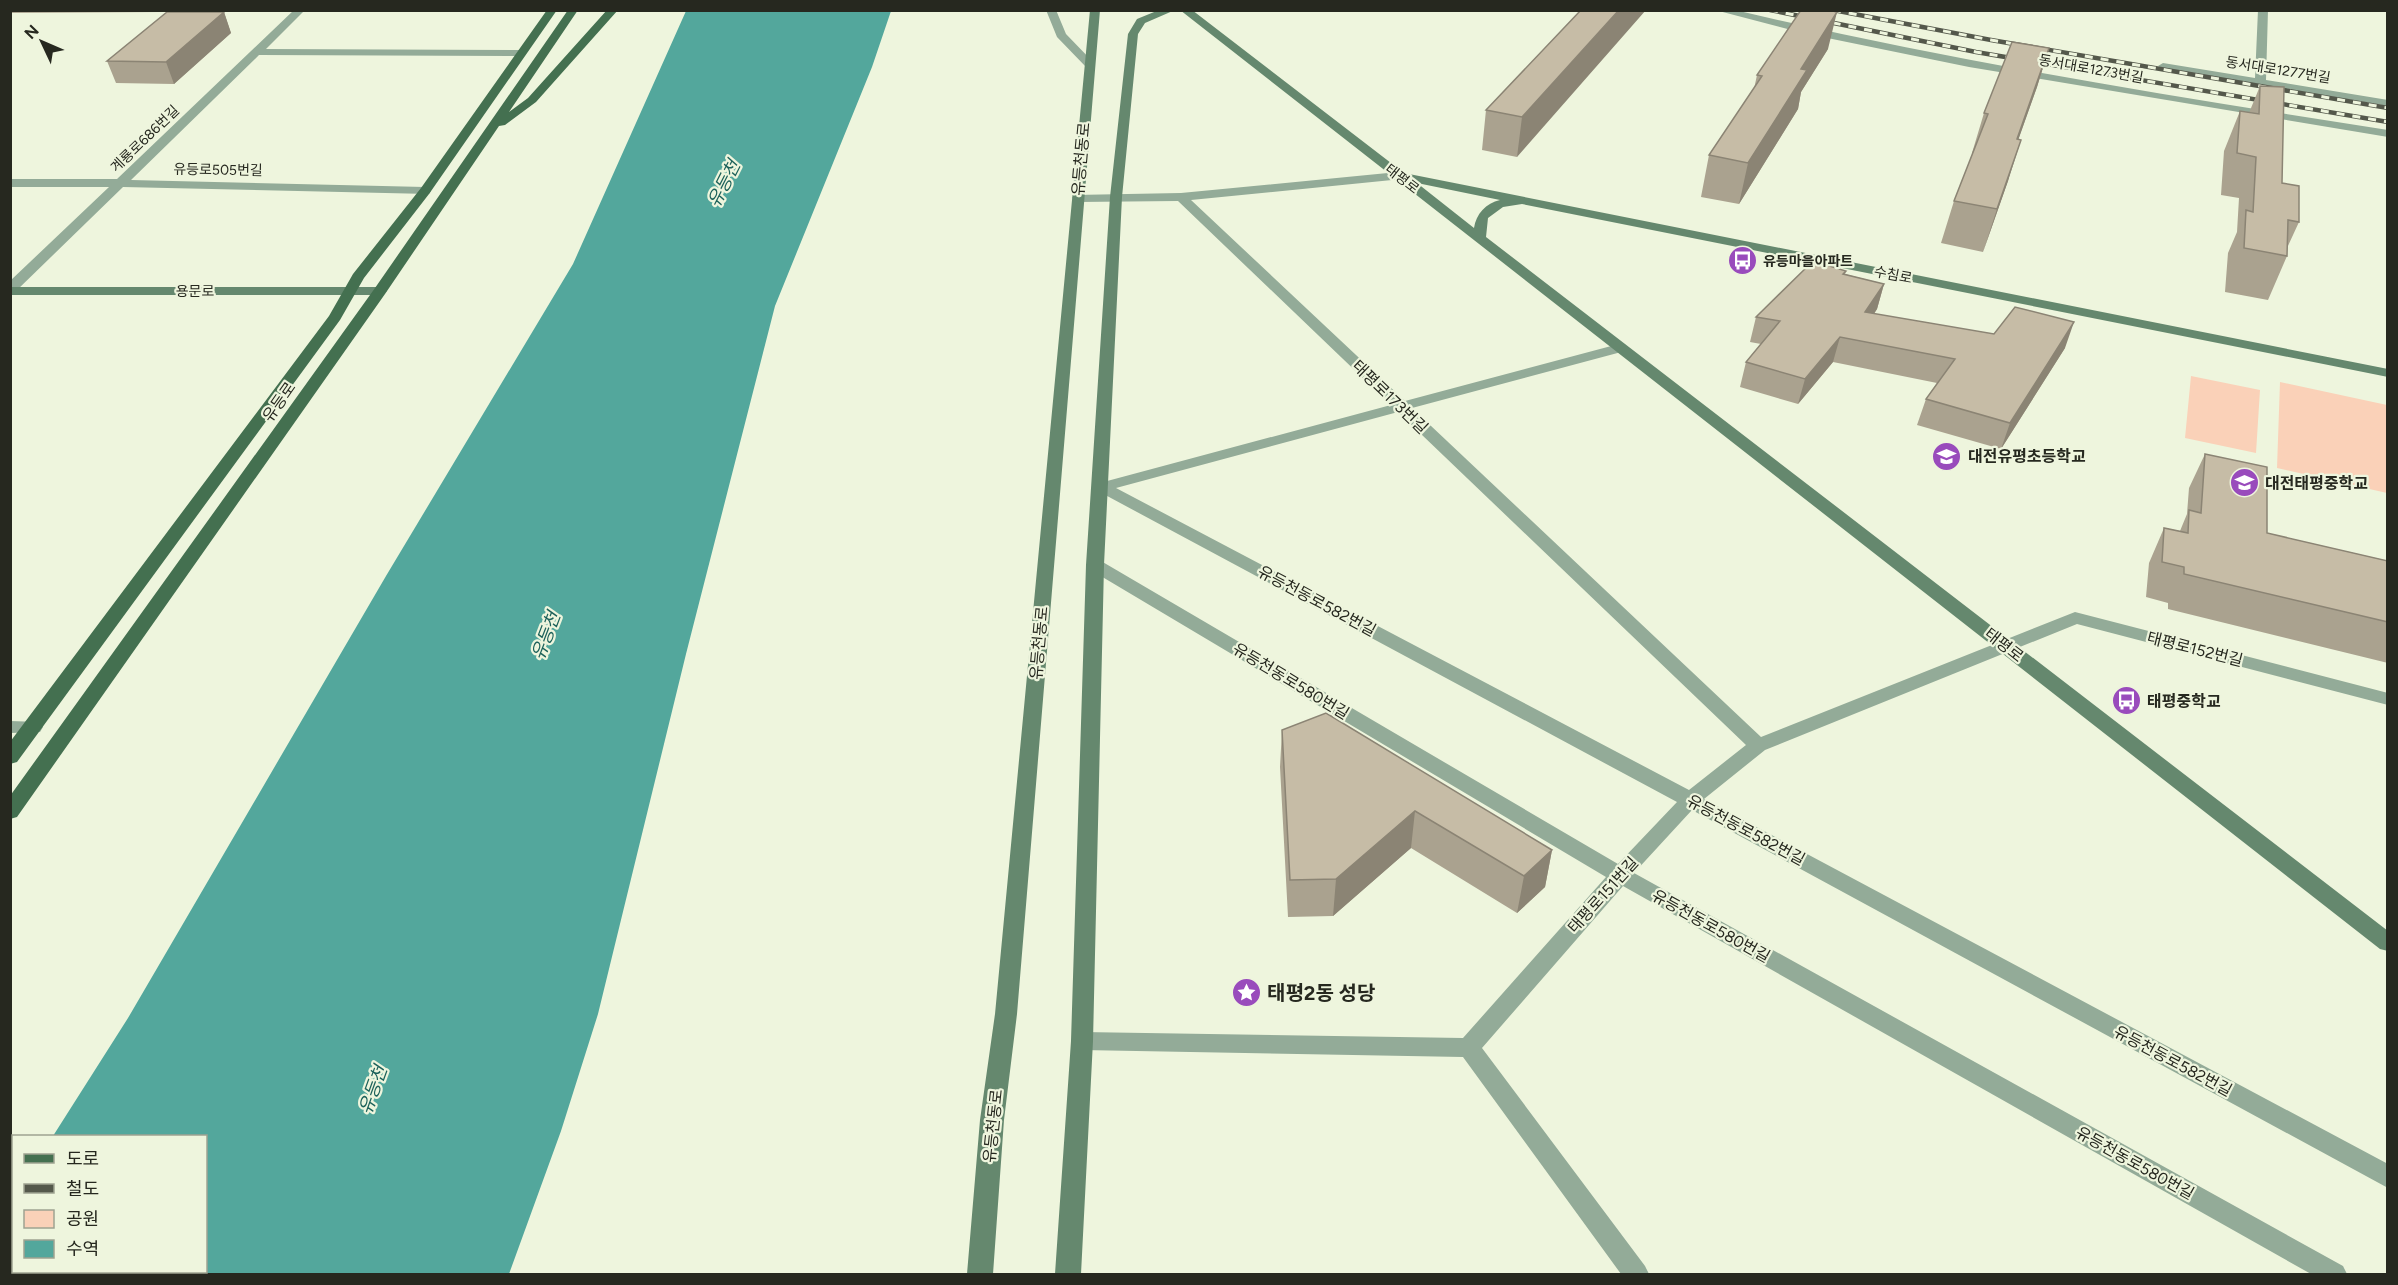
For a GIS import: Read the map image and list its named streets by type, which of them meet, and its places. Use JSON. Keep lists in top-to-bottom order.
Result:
{
  "streets": {
    "main road": [
      "유등천동로",
      "태평로",
      "수침로",
      "용문로",
      "유등로"
    ],
    "street": [
      "동서대로1273번길",
      "동서대로1277번길",
      "계룡로686번길",
      "유등로505번길",
      "태평로173번길",
      "유등천동로582번길",
      "태평로152번길",
      "유등천동로580번길",
      "태평로151번길"
    ]
  },
  "crossings": [
    ["계룡로686번길", "유등로505번길"],
    ["계룡로686번길", "용문로"],
    ["유등로505번길", "유등로"],
    ["태평로", "수침로"],
    ["태평로", "태평로152번길"],
    ["태평로", "태평로151번길"],
    ["용문로", "유등로"],
    ["태평로173번길", "태평로151번길"],
    ["유등천동로582번길", "태평로151번길"],
    ["태평로152번길", "태평로151번길"],
    ["유등천동로580번길", "태평로151번길"]
  ],
  "water": ["유등천"],
  "places": {
    "bus stop": ["유등마을아파트", "태평중학교"],
    "school or university": ["대전유평초등학교", "대전태평중학교"],
    "place": ["태평2동 성당"]
  },
  "legend": [
    "도로",
    "철도",
    "공원",
    "수역"
  ],
  "north": "top left"
}
